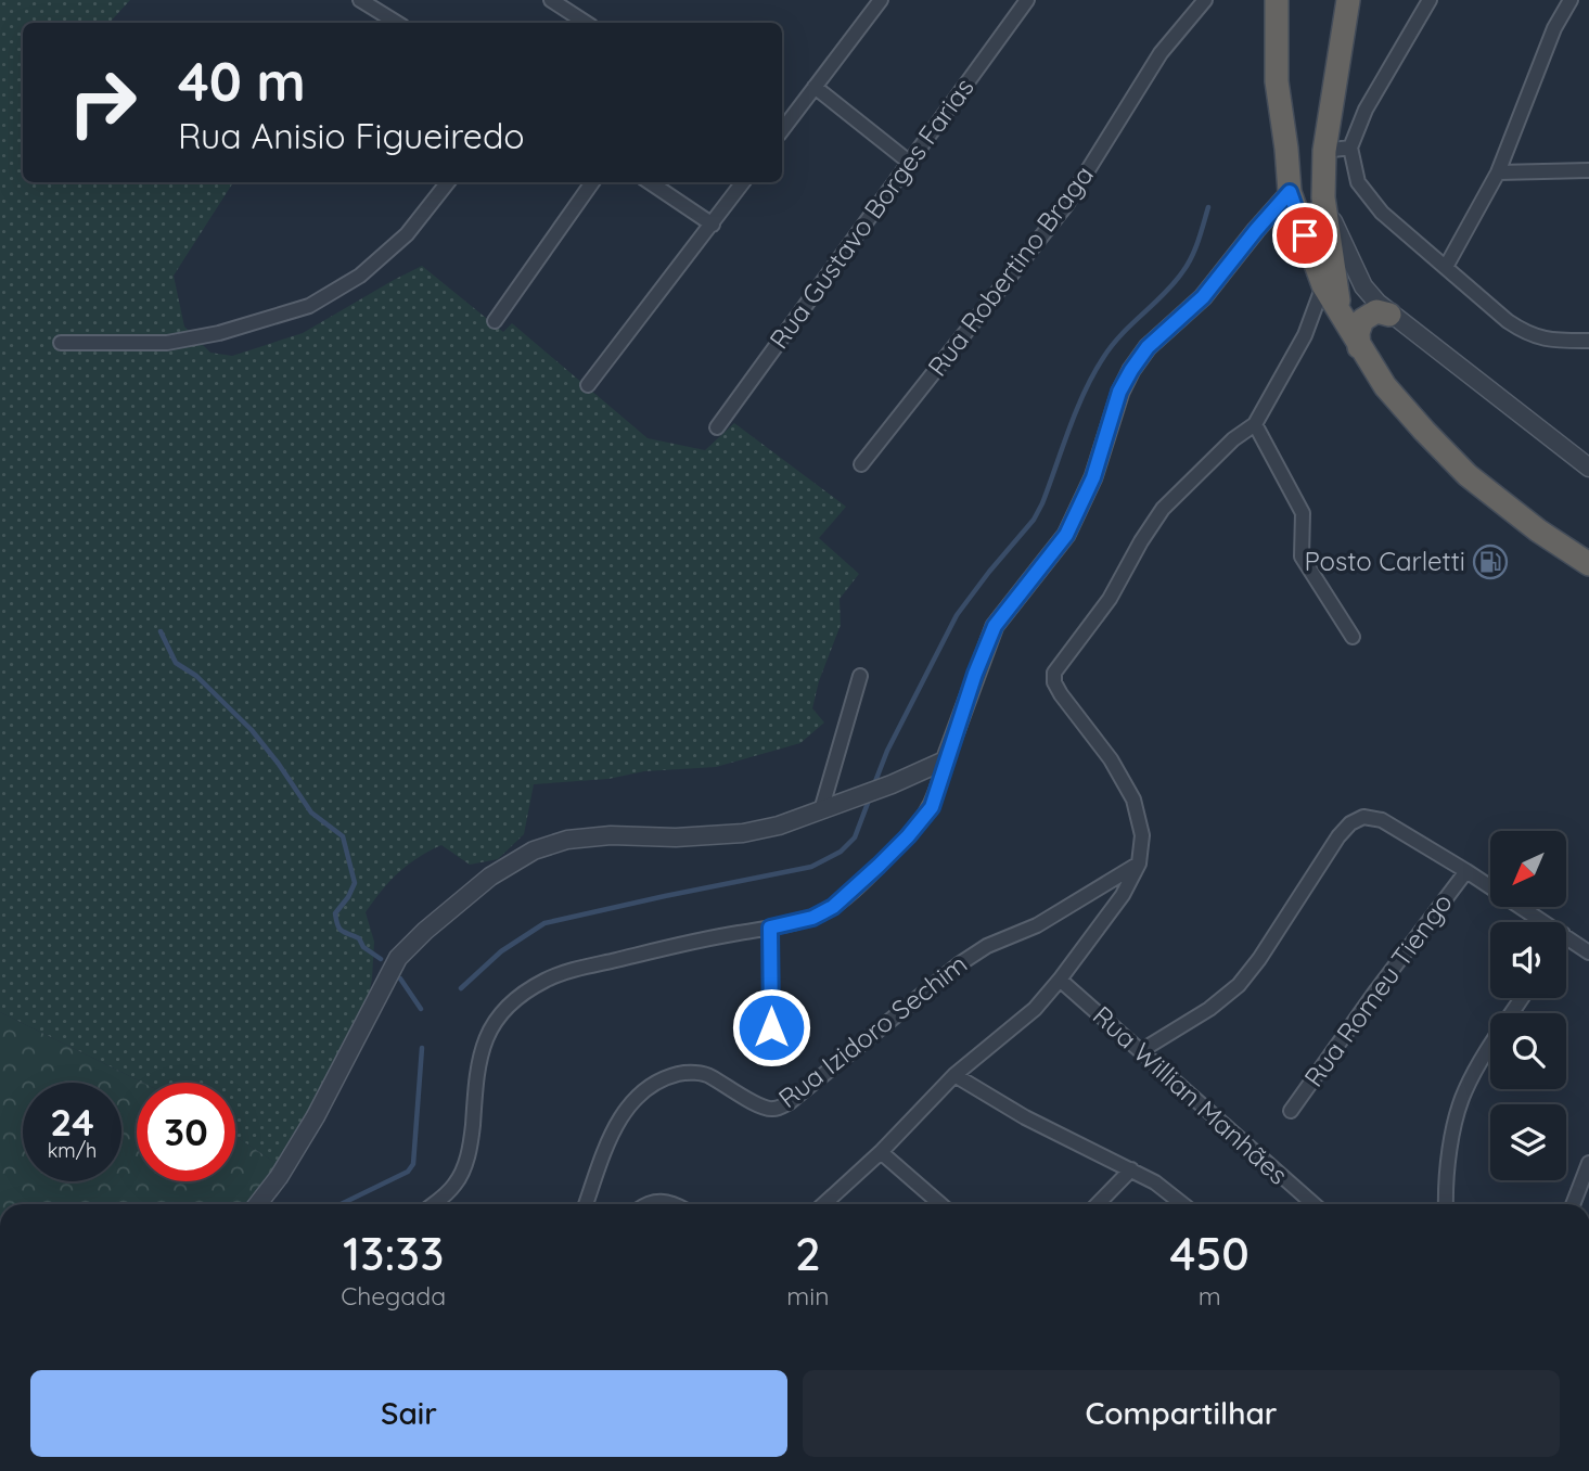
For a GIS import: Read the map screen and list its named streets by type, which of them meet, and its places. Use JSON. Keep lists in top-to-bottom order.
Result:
{
  "streets": {
    "street": [
      "Rua Gustavo Borges Farias",
      "Rua Robertino Braga",
      "Rua Romeu Tiengo",
      "Rua Izidoro Sechim",
      "Rua Willian Manhães"
    ]
  },
  "places": {
    "fuel station": ["Posto Carletti"]
  },
  "north": "bottom left",
  "page": {
    "turn": ["40 m", "Rua Anisio Figueiredo"],
    "speed": "24 km/h",
    "limit": "30",
    "eta": [
      "13:33",
      "Chegada",
      "2",
      "min",
      "450",
      "m"
    ],
    "buttons": ["Sair", "Compartilhar"]
  }
}
